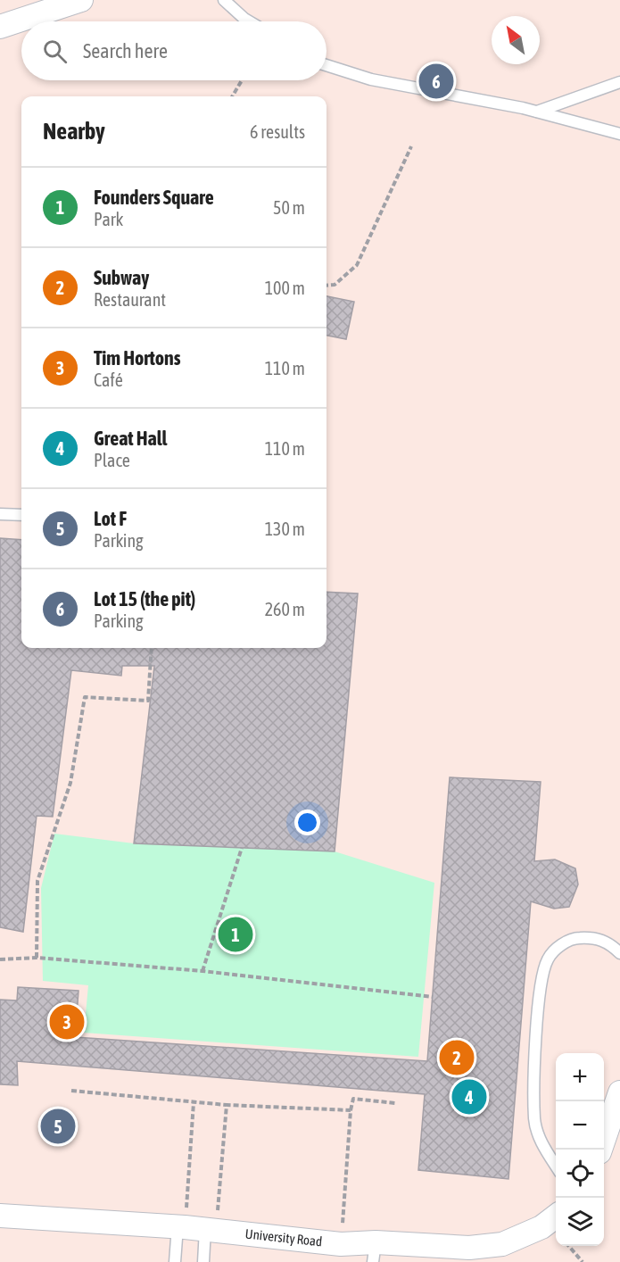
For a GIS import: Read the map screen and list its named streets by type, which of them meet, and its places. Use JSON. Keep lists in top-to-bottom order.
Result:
{
  "streets": {
    "street": ["University Road"]
  },
  "north": "top left",
  "page": {
    "search": "Search here",
    "pins": [
      "6",
      "1",
      "3",
      "2",
      "4",
      "5"
    ],
    "heading": ["Nearby", "6 results"],
    "list": [
      {
        "mark": "1",
        "name": "Founders Square",
        "note": "Park",
        "value": "50 m"
      },
      {
        "mark": "2",
        "name": "Subway",
        "note": "Restaurant",
        "value": "100 m"
      },
      {
        "mark": "3",
        "name": "Tim Hortons",
        "note": "Café",
        "value": "110 m"
      },
      {
        "mark": "4",
        "name": "Great Hall",
        "note": "Place",
        "value": "110 m"
      },
      {
        "mark": "5",
        "name": "Lot F",
        "note": "Parking",
        "value": "130 m"
      },
      {
        "mark": "6",
        "name": "Lot 15 (the pit)",
        "note": "Parking",
        "value": "260 m"
      }
    ],
    "map_buttons": ["+", "−"]
  }
}
